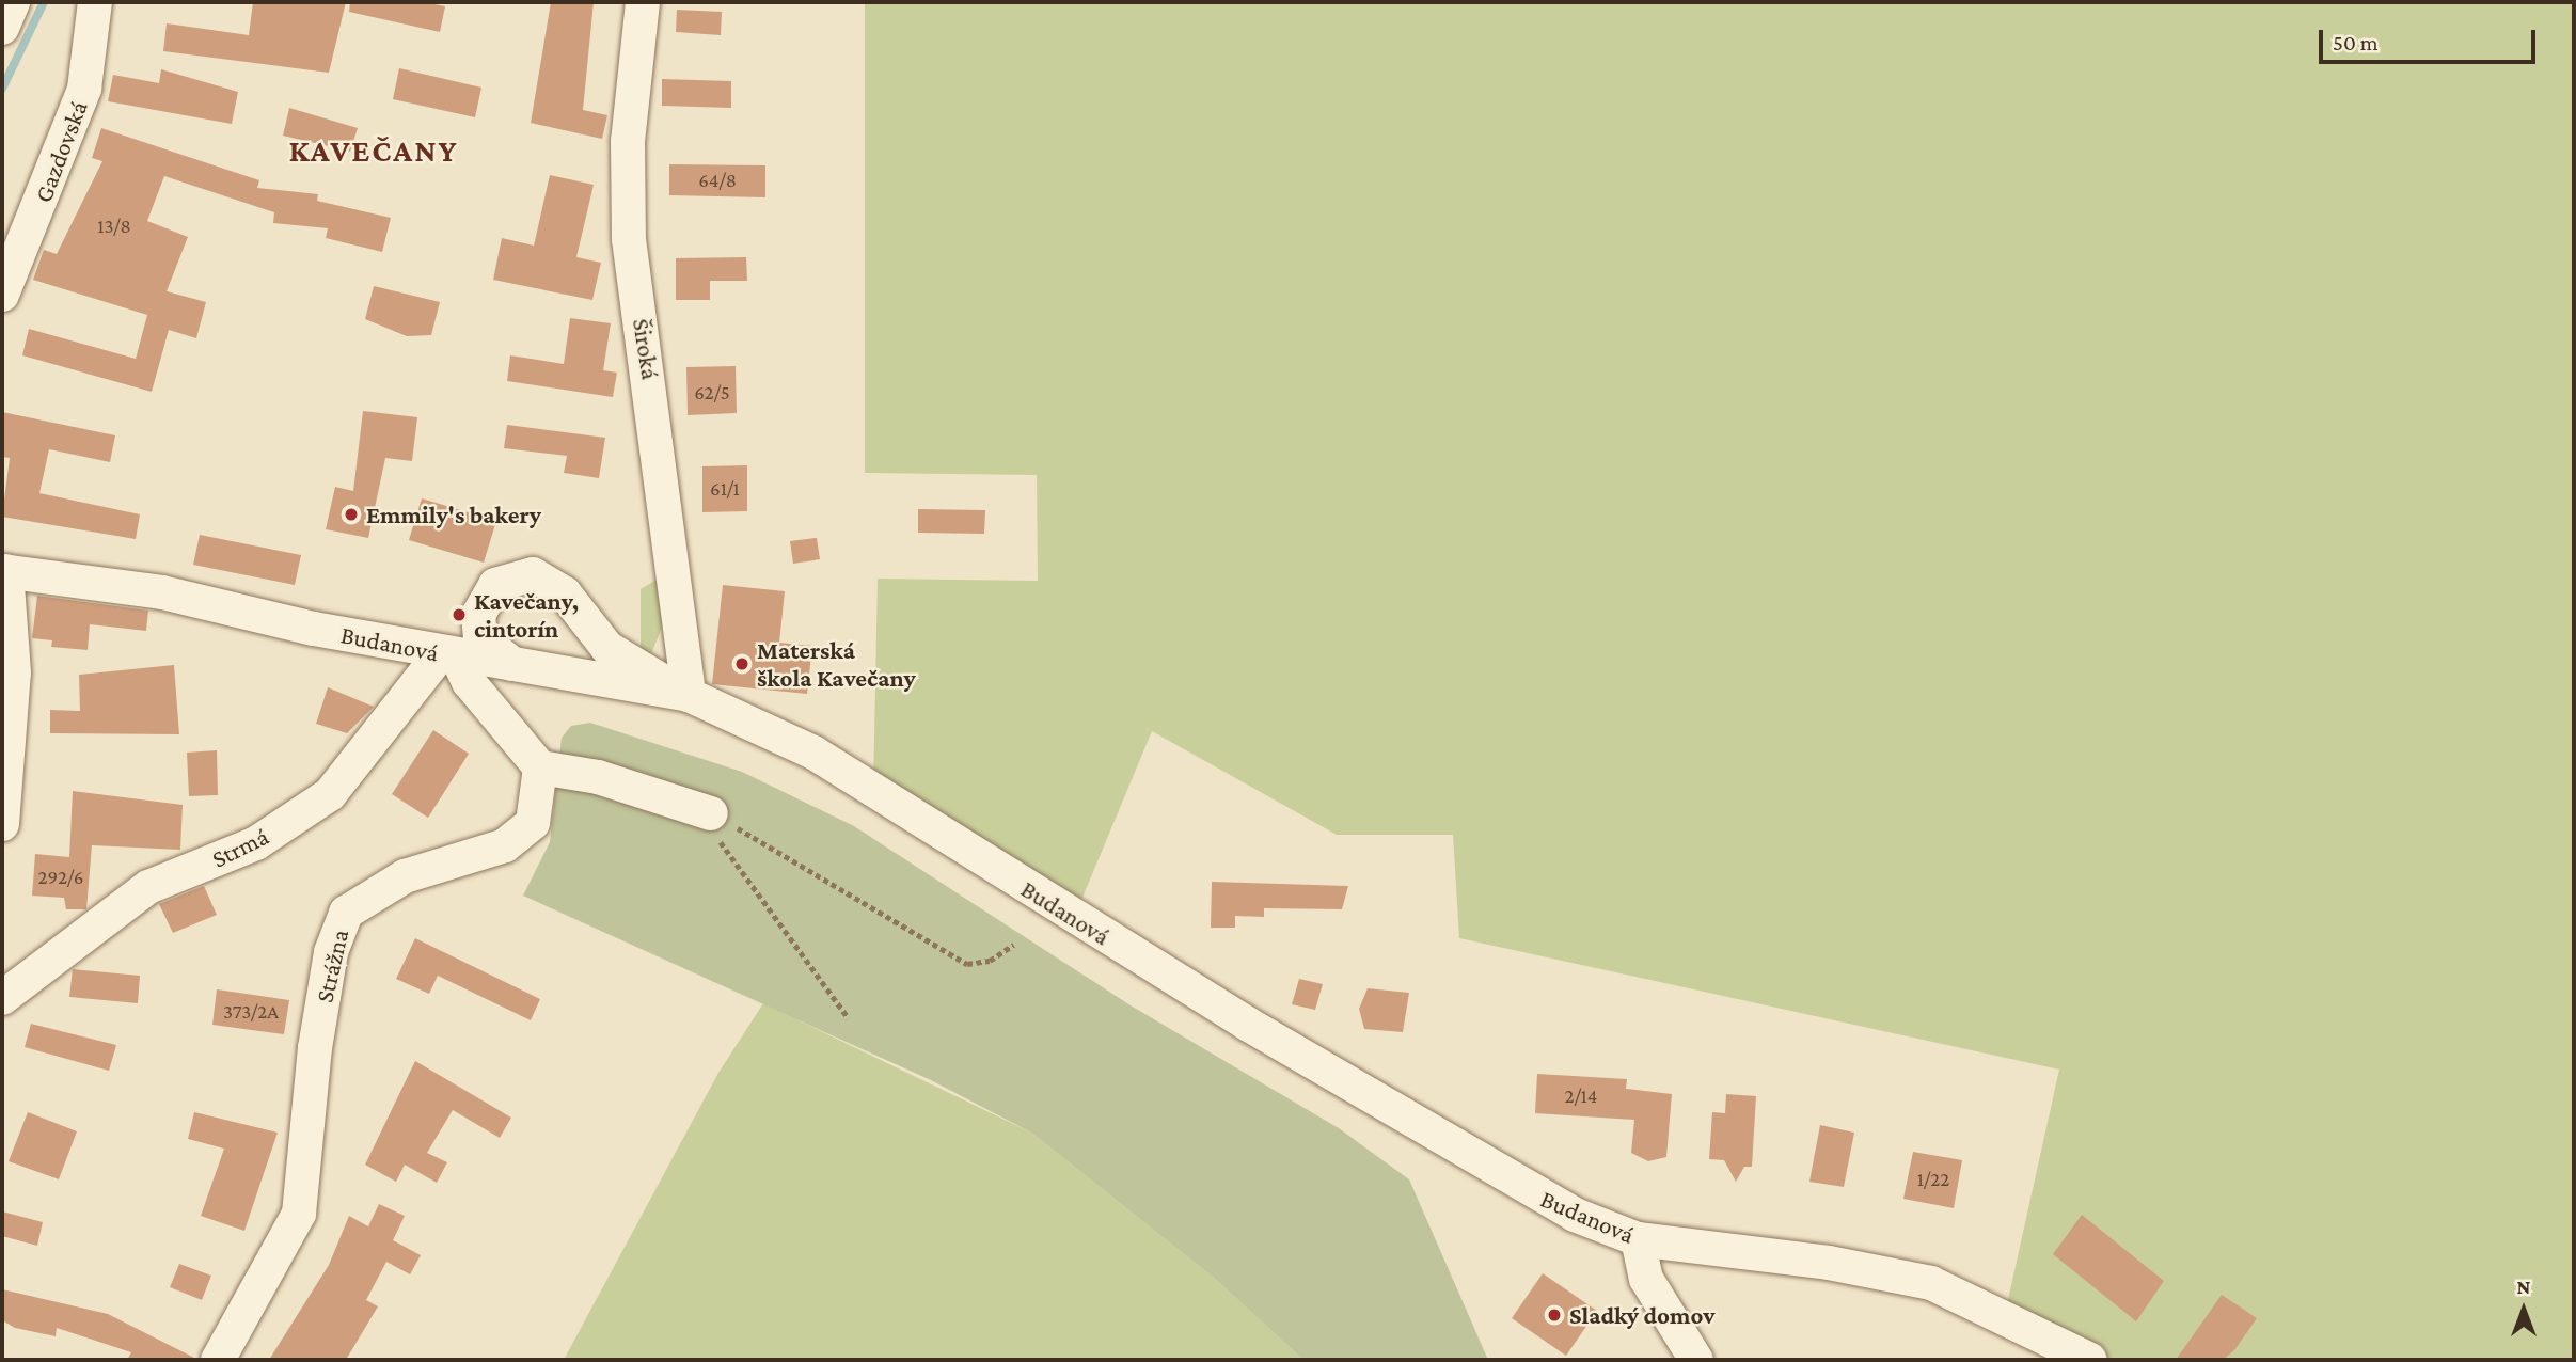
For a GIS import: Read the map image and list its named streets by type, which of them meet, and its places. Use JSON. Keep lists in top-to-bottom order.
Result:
{
  "streets": {
    "street": [
      "Gazdovská",
      "Široká",
      "Budanová",
      "Strmá",
      "Strážna"
    ]
  },
  "crossings": [
    ["Široká", "Budanová"],
    ["Budanová", "Strmá"]
  ],
  "districts": ["KAVEČANY"],
  "places": [
    "Emmily's bakery",
    "Kavečany, cintorín",
    "Materská škola Kavečany",
    "Sladký domov"
  ],
  "house_numbers": [
    "64/8",
    "13/8",
    "62/5",
    "61/1",
    "292/6",
    "373/2A",
    "2/14",
    "1/22"
  ],
  "scale_bar": "50 m",
  "north": "top"
}
